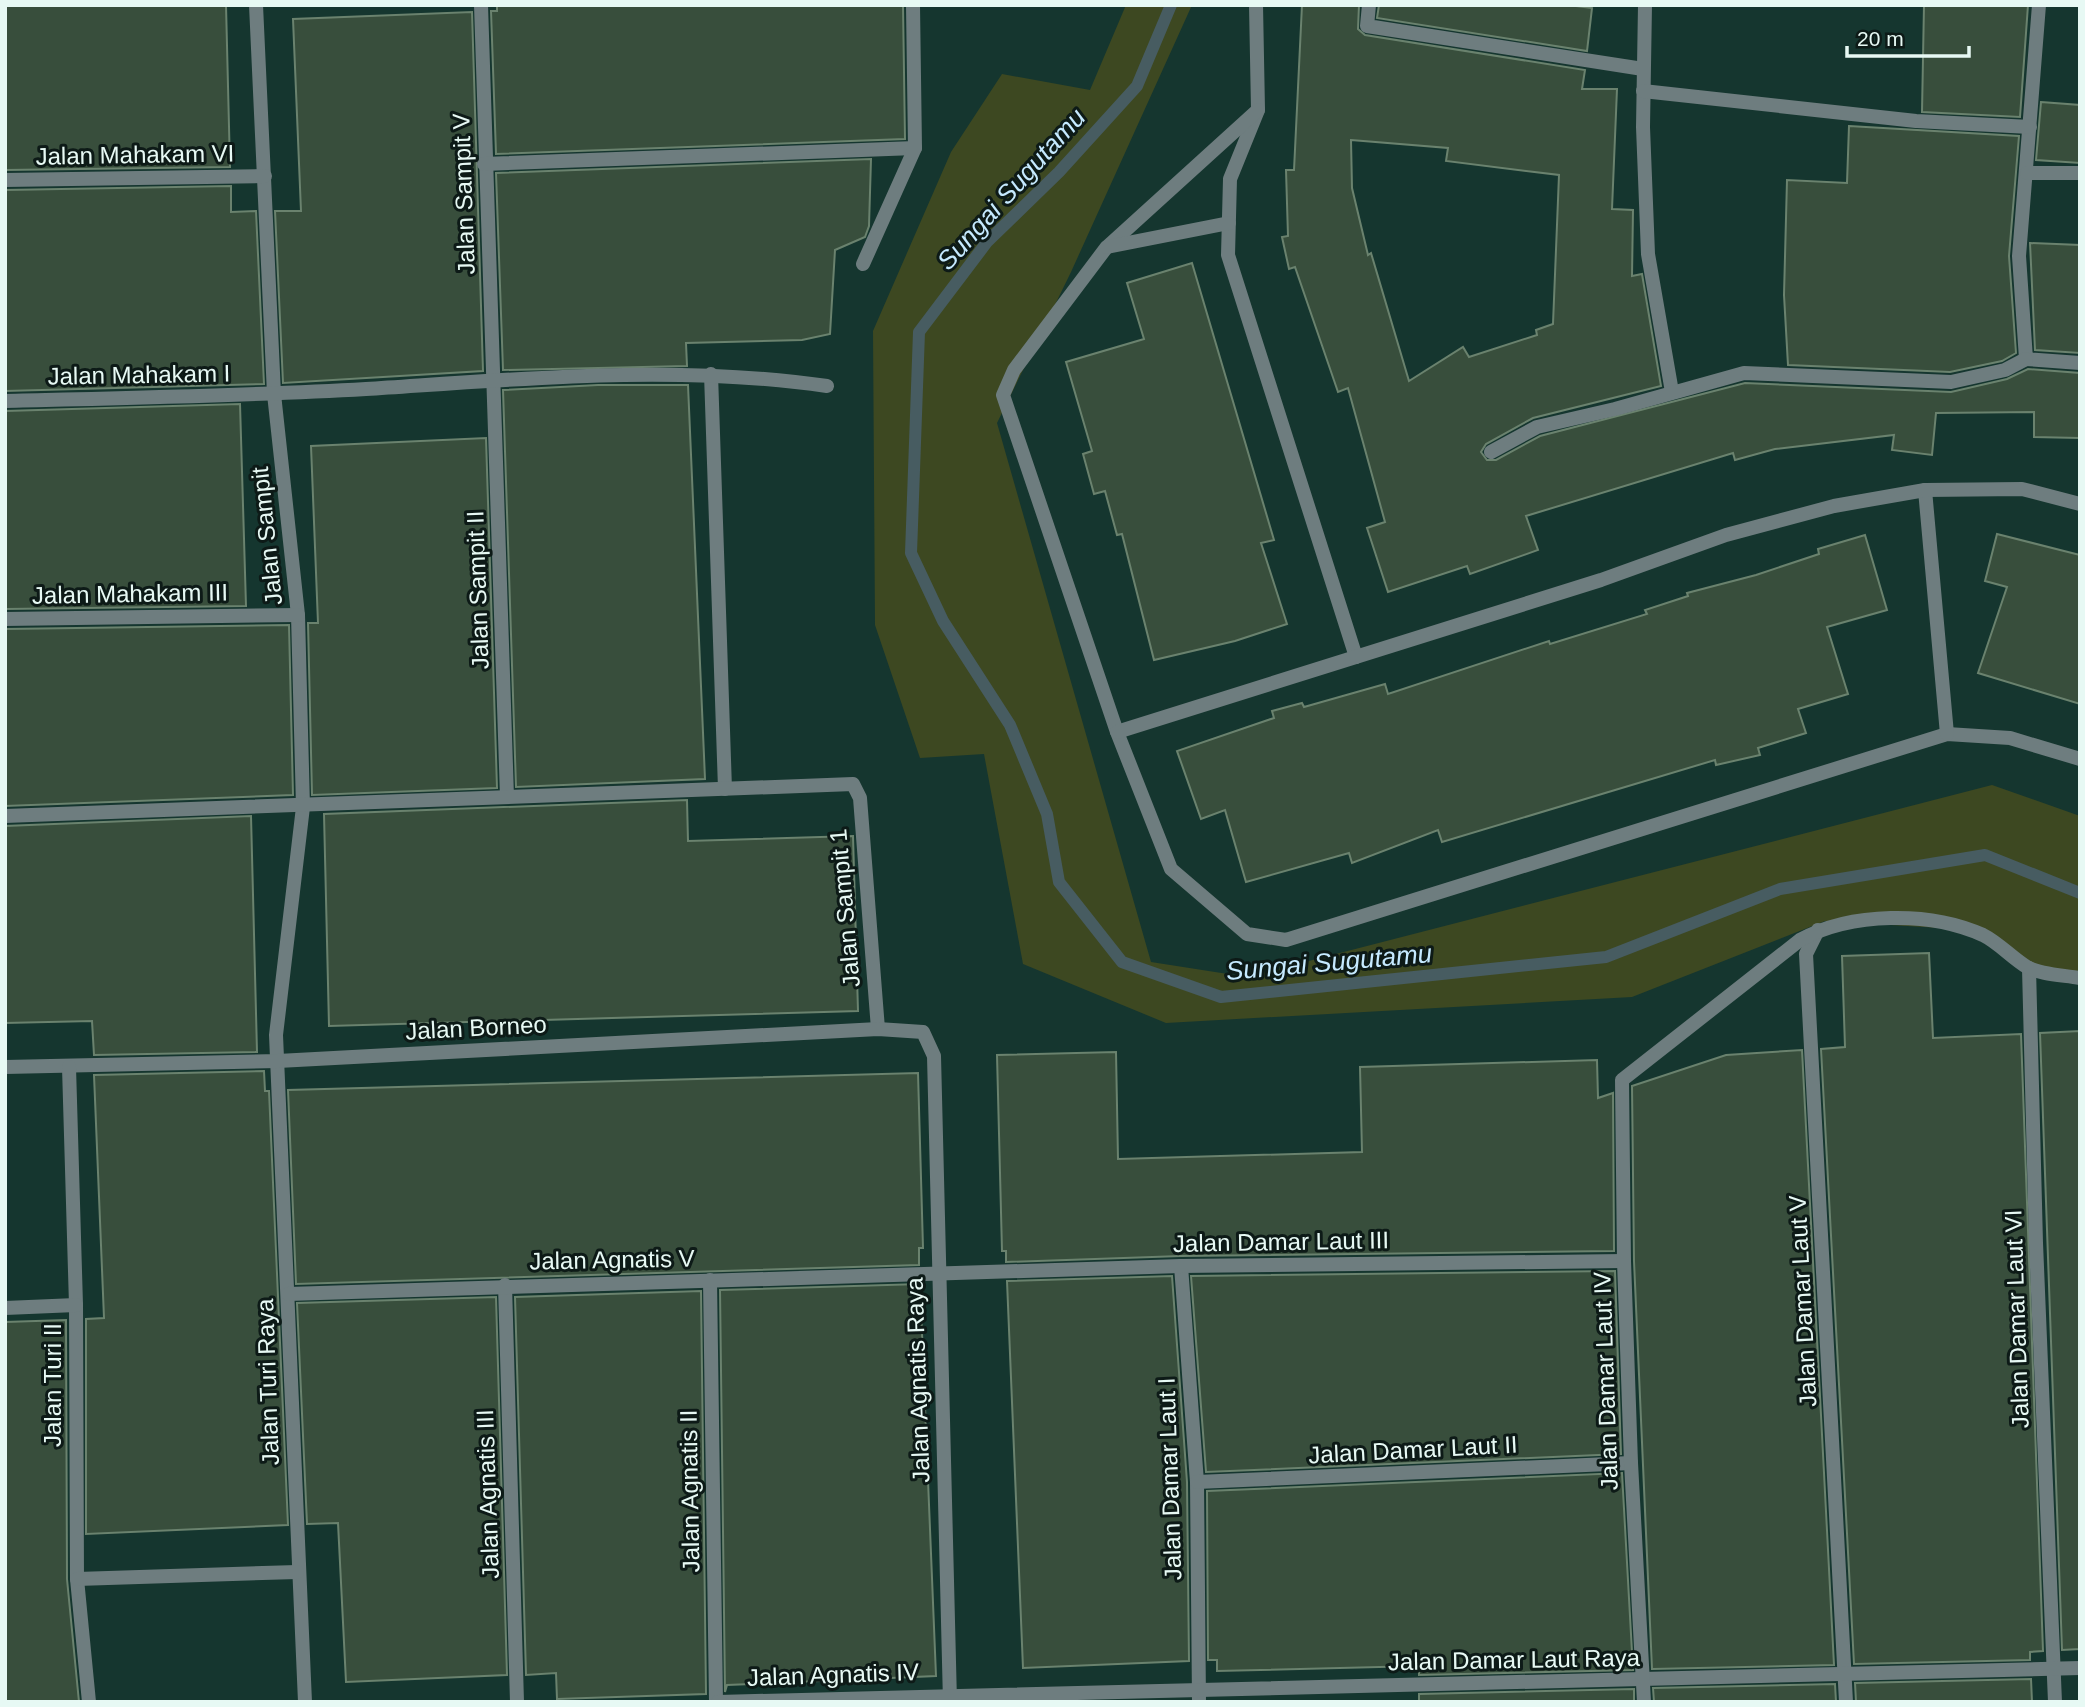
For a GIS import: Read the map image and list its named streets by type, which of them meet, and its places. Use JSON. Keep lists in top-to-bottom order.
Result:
{
  "streets": {
    "street": [
      "Jalan Mahakam VI",
      "Jalan Sampit V",
      "Jalan Mahakam I",
      "Jalan Sampit",
      "Jalan Sampit II",
      "Jalan Mahakam III",
      "Jalan Sampit 1",
      "Jalan Borneo",
      "Jalan Damar Laut III",
      "Jalan Agnatis V",
      "Jalan Damar Laut V",
      "Jalan Damar Laut VI",
      "Jalan Agnatis Raya",
      "Jalan Damar Laut IV",
      "Jalan Turi Raya",
      "Jalan Turi II",
      "Jalan Damar Laut II",
      "Jalan Damar Laut I",
      "Jalan Agnatis II",
      "Jalan Agnatis III",
      "Jalan Damar Laut Raya",
      "Jalan Agnatis IV"
    ]
  },
  "crossings": [
    ["Jalan Mahakam VI", "Jalan Sampit"],
    ["Jalan Sampit V", "Jalan Mahakam I"],
    ["Jalan Sampit V", "Jalan Sampit II"],
    ["Jalan Mahakam I", "Jalan Sampit"],
    ["Jalan Mahakam I", "Jalan Sampit II"],
    ["Jalan Sampit", "Jalan Mahakam III"],
    ["Jalan Sampit", "Jalan Borneo"],
    ["Jalan Sampit", "Jalan Turi Raya"],
    ["Jalan Sampit 1", "Jalan Borneo"],
    ["Jalan Borneo", "Jalan Agnatis Raya"],
    ["Jalan Borneo", "Jalan Turi Raya"],
    ["Jalan Borneo", "Jalan Turi II"],
    ["Jalan Damar Laut III", "Jalan Agnatis V"],
    ["Jalan Damar Laut III", "Jalan Agnatis Raya"],
    ["Jalan Damar Laut III", "Jalan Damar Laut IV"],
    ["Jalan Damar Laut III", "Jalan Damar Laut I"],
    ["Jalan Agnatis V", "Jalan Agnatis Raya"],
    ["Jalan Agnatis V", "Jalan Turi Raya"],
    ["Jalan Agnatis V", "Jalan Agnatis II"],
    ["Jalan Agnatis V", "Jalan Agnatis III"],
    ["Jalan Damar Laut V", "Jalan Damar Laut IV"],
    ["Jalan Damar Laut V", "Jalan Damar Laut Raya"],
    ["Jalan Damar Laut VI", "Jalan Damar Laut Raya"],
    ["Jalan Agnatis Raya", "Jalan Damar Laut Raya"],
    ["Jalan Agnatis Raya", "Jalan Agnatis IV"],
    ["Jalan Damar Laut IV", "Jalan Damar Laut II"],
    ["Jalan Damar Laut IV", "Jalan Damar Laut Raya"],
    ["Jalan Damar Laut II", "Jalan Damar Laut I"],
    ["Jalan Damar Laut I", "Jalan Damar Laut Raya"],
    ["Jalan Agnatis II", "Jalan Agnatis IV"],
    ["Jalan Damar Laut Raya", "Jalan Agnatis IV"]
  ],
  "water": ["Sungai Sugutamu"],
  "scale_bar": "20 m"
}
